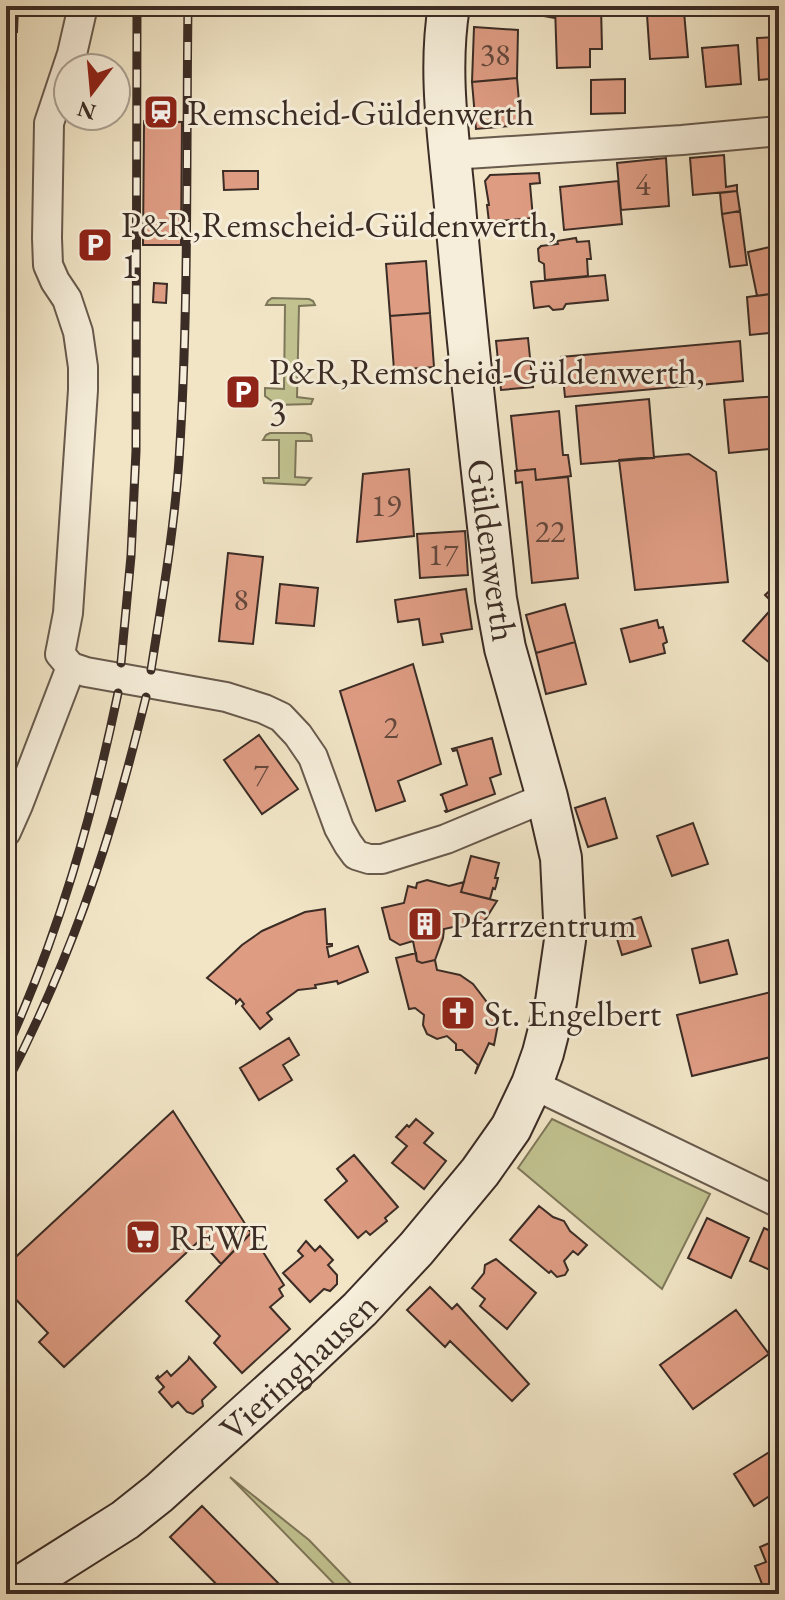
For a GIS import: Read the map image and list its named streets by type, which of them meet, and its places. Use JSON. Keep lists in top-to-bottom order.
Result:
{
  "streets": {
    "main road": ["Güldenwerth", "Vieringhausen"]
  },
  "crossings": [
    ["Güldenwerth", "Vieringhausen"]
  ],
  "places": {
    "station": ["Remscheid-Güldenwerth"],
    "parking": ["P&R,Remscheid-Güldenwerth, 1", "P&R,Remscheid-Güldenwerth, 3"],
    "building": ["Pfarrzentrum"],
    "church": ["St. Engelbert"],
    "supermarket": ["REWE"]
  },
  "house_numbers": [
    "38",
    "4",
    "19",
    "22",
    "17",
    "8",
    "2",
    "7"
  ],
  "north": "bottom"
}
